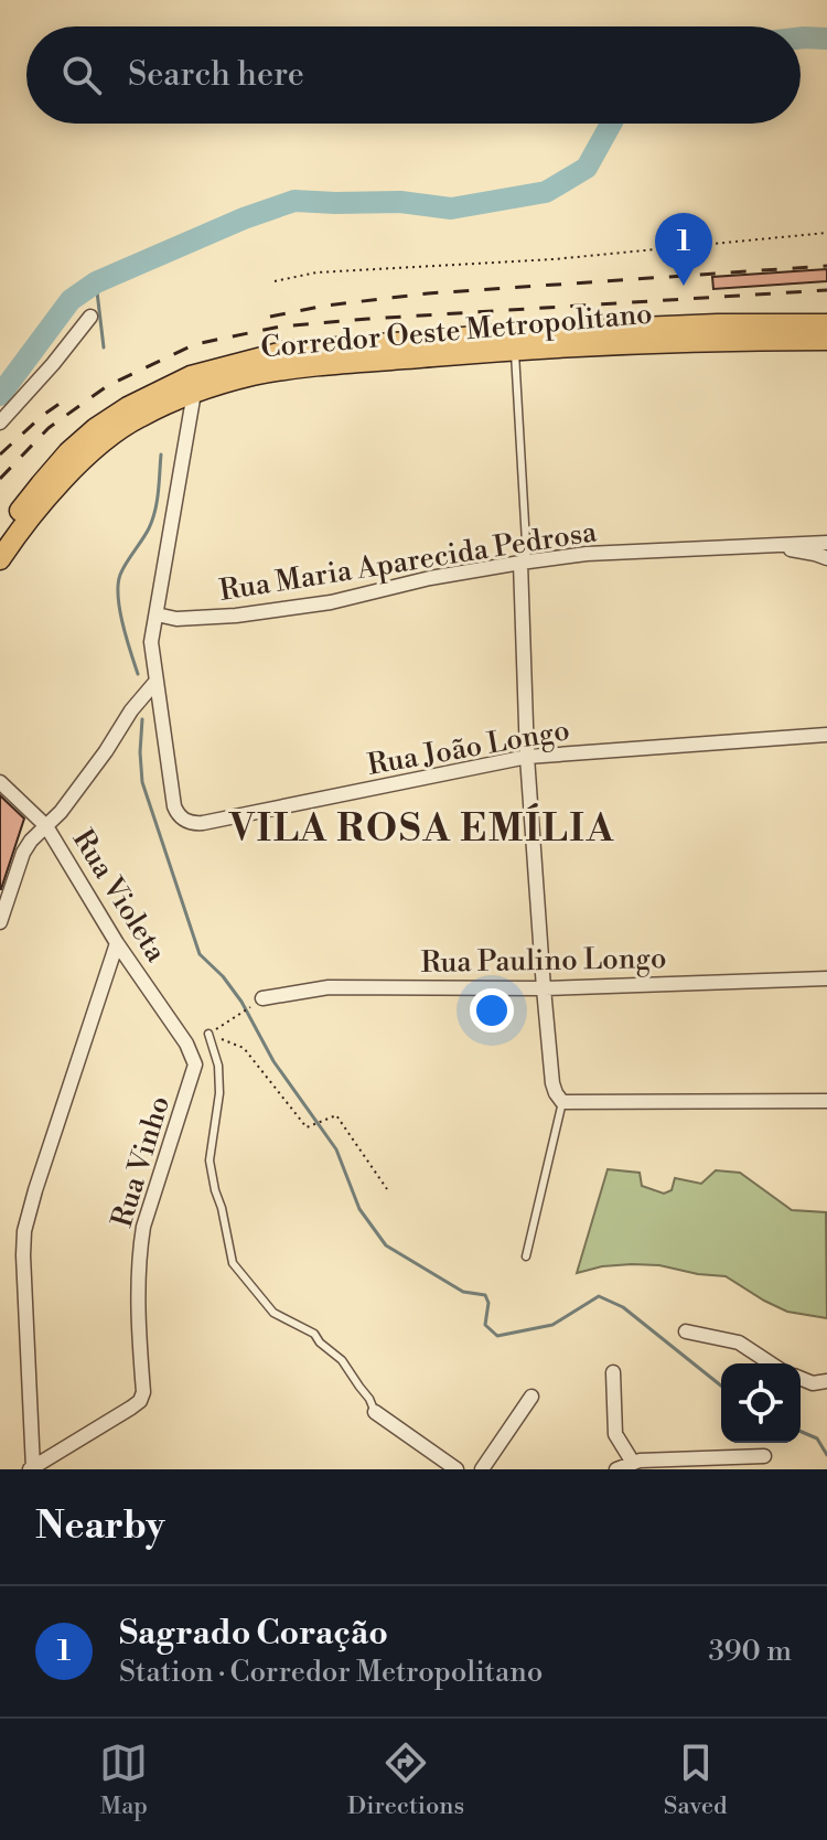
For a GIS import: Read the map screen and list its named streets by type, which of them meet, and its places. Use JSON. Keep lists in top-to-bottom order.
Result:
{
  "streets": {
    "main road": ["Corredor Oeste Metropolitano"],
    "street": [
      "Rua Maria Aparecida Pedrosa",
      "Rua João Longo",
      "Rua Violeta",
      "Rua Paulino Longo",
      "Rua Vinho"
    ]
  },
  "crossings": [
    ["Rua Violeta", "Rua Vinho"]
  ],
  "districts": ["VILA ROSA EMÍLIA"],
  "page": {
    "search": "Search here",
    "pins": "1",
    "heading": "Nearby",
    "list": [
      {
        "mark": "1",
        "name": "Sagrado Coração",
        "note": "Station · Corredor Metropolitano",
        "value": "390 m"
      }
    ],
    "nav": ["Map", "Directions", "Saved"]
  }
}
